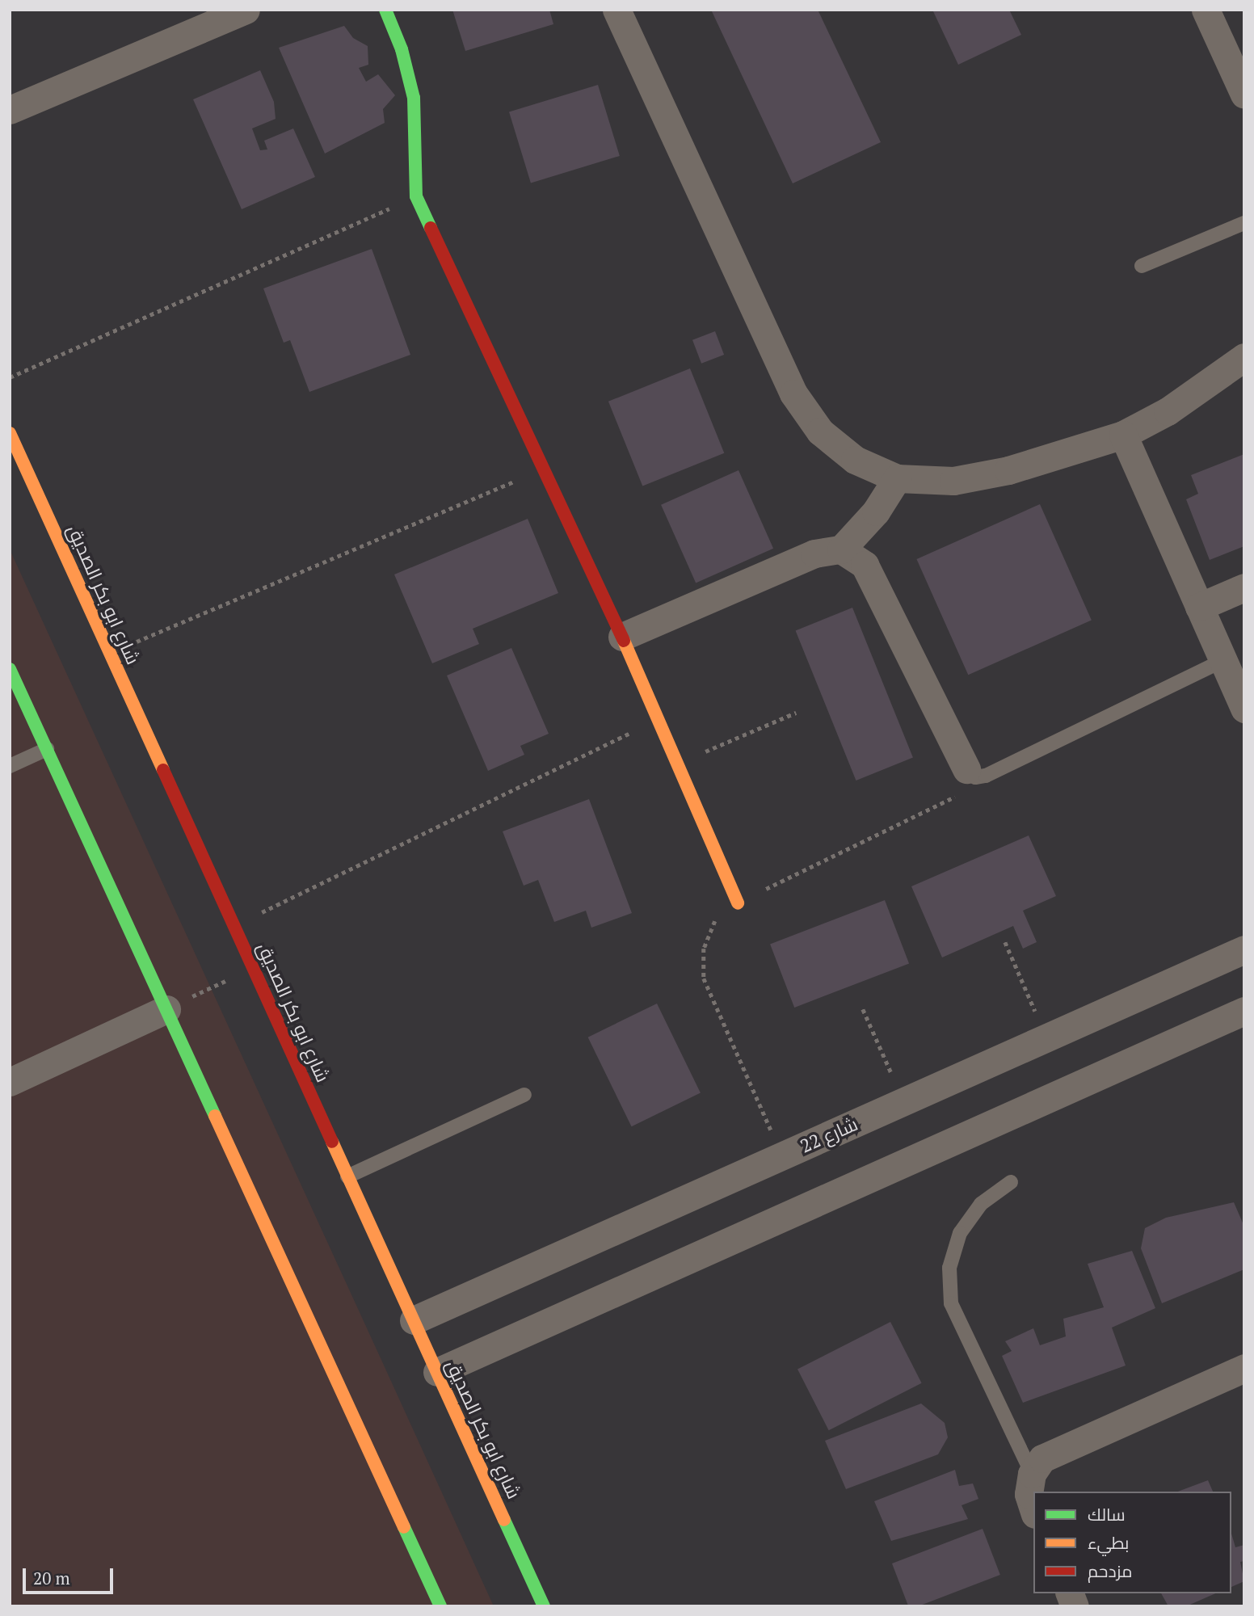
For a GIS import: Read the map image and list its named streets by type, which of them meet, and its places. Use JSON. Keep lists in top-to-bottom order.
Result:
{
  "streets": {
    "main road": ["شارع ابو بكر الصديق"],
    "street": ["شارع 22"]
  },
  "crossings": [
    ["شارع ابو بكر الصديق", "شارع 22"]
  ],
  "legend": ["سالك", "بطيء", "مزدحم"],
  "scale_bar": "20 m"
}
